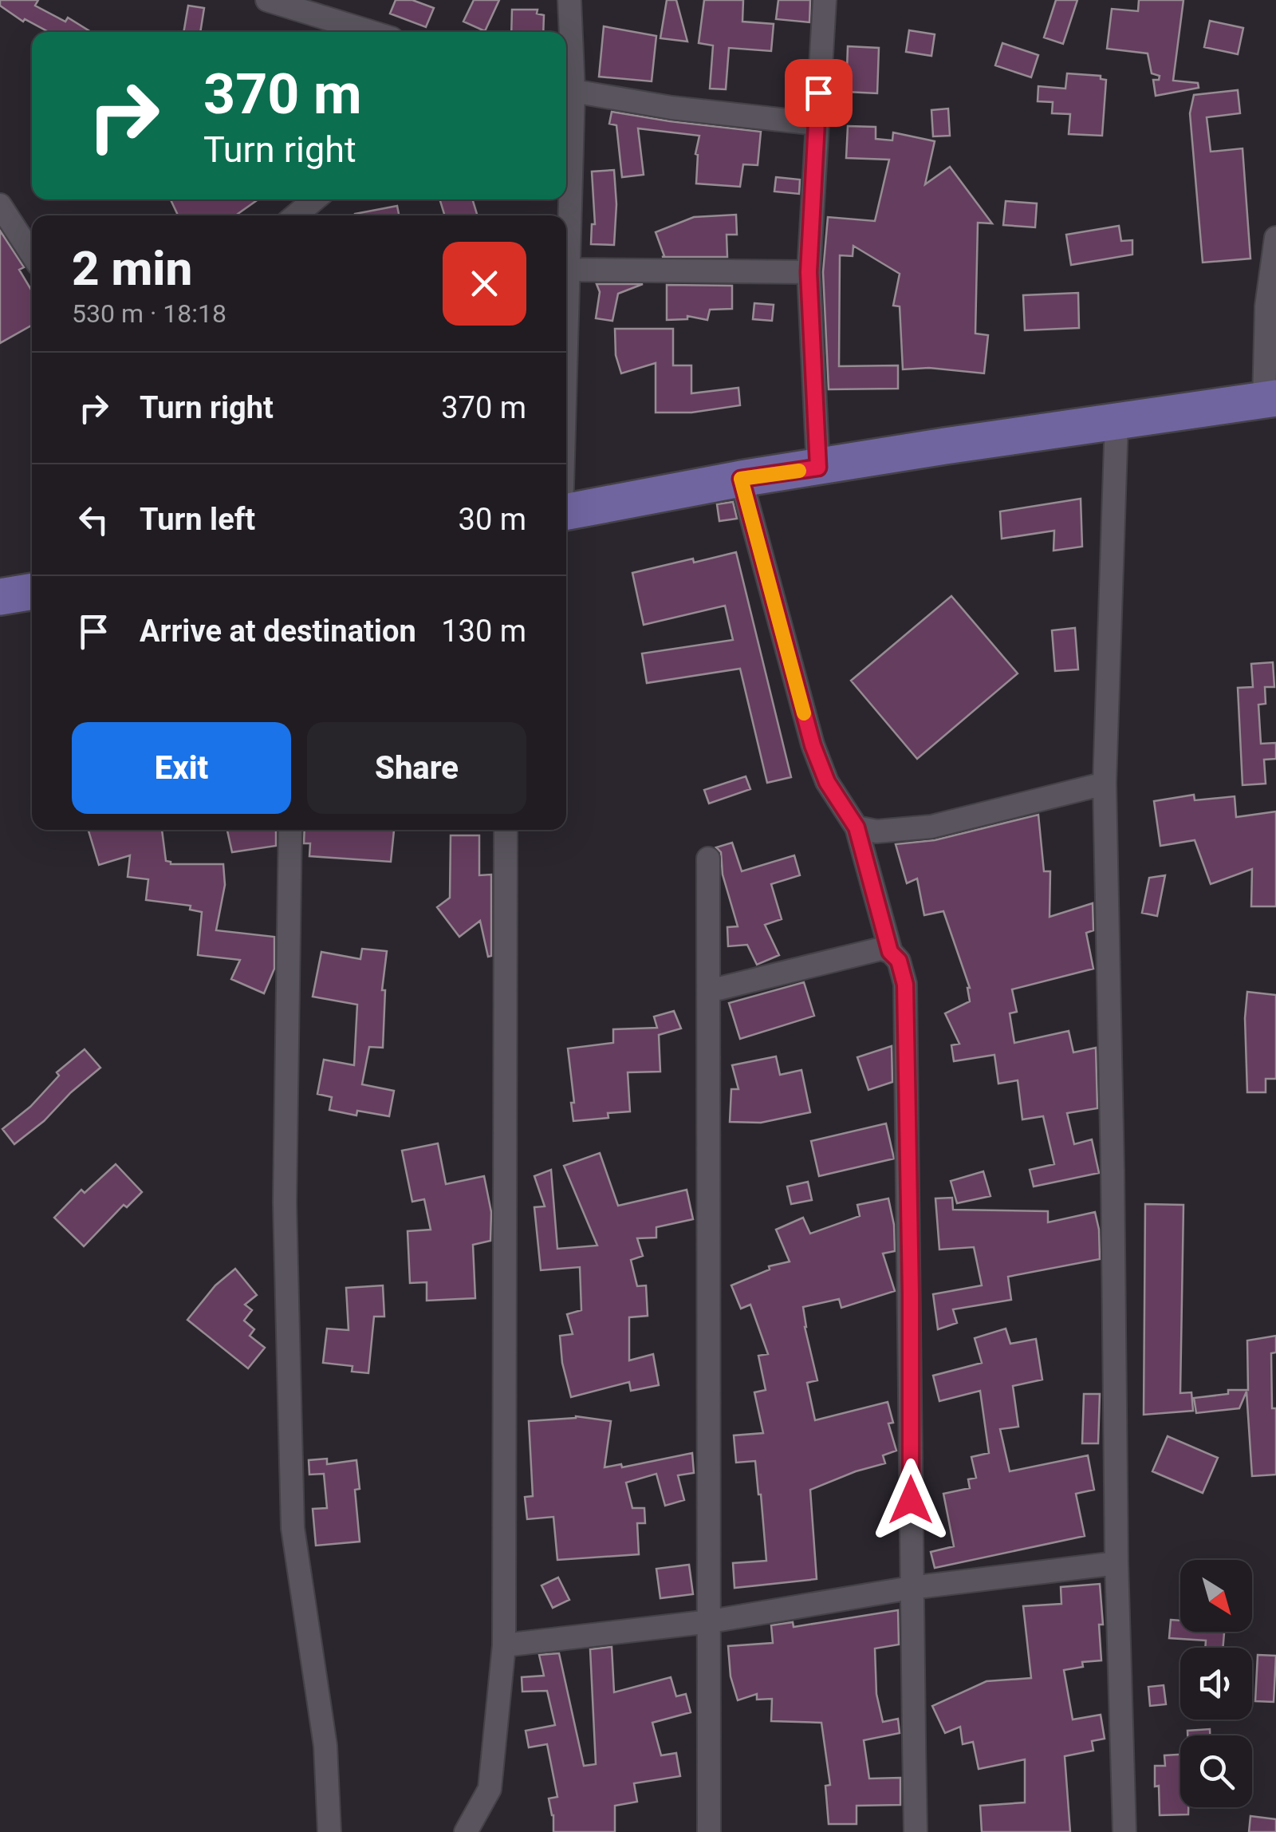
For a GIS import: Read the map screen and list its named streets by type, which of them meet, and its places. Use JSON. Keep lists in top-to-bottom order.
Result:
{
  "north": "bottom right",
  "page": {
    "turn": ["370 m", "Turn right"],
    "heading": ["2 min", "530 m · 18:18"],
    "list": [
      {
        "name": "Turn right",
        "value": "370 m"
      },
      {
        "name": "Turn left",
        "value": "30 m"
      },
      {
        "name": "Arrive at destination",
        "value": "130 m"
      }
    ],
    "buttons": ["Exit", "Share"]
  }
}
